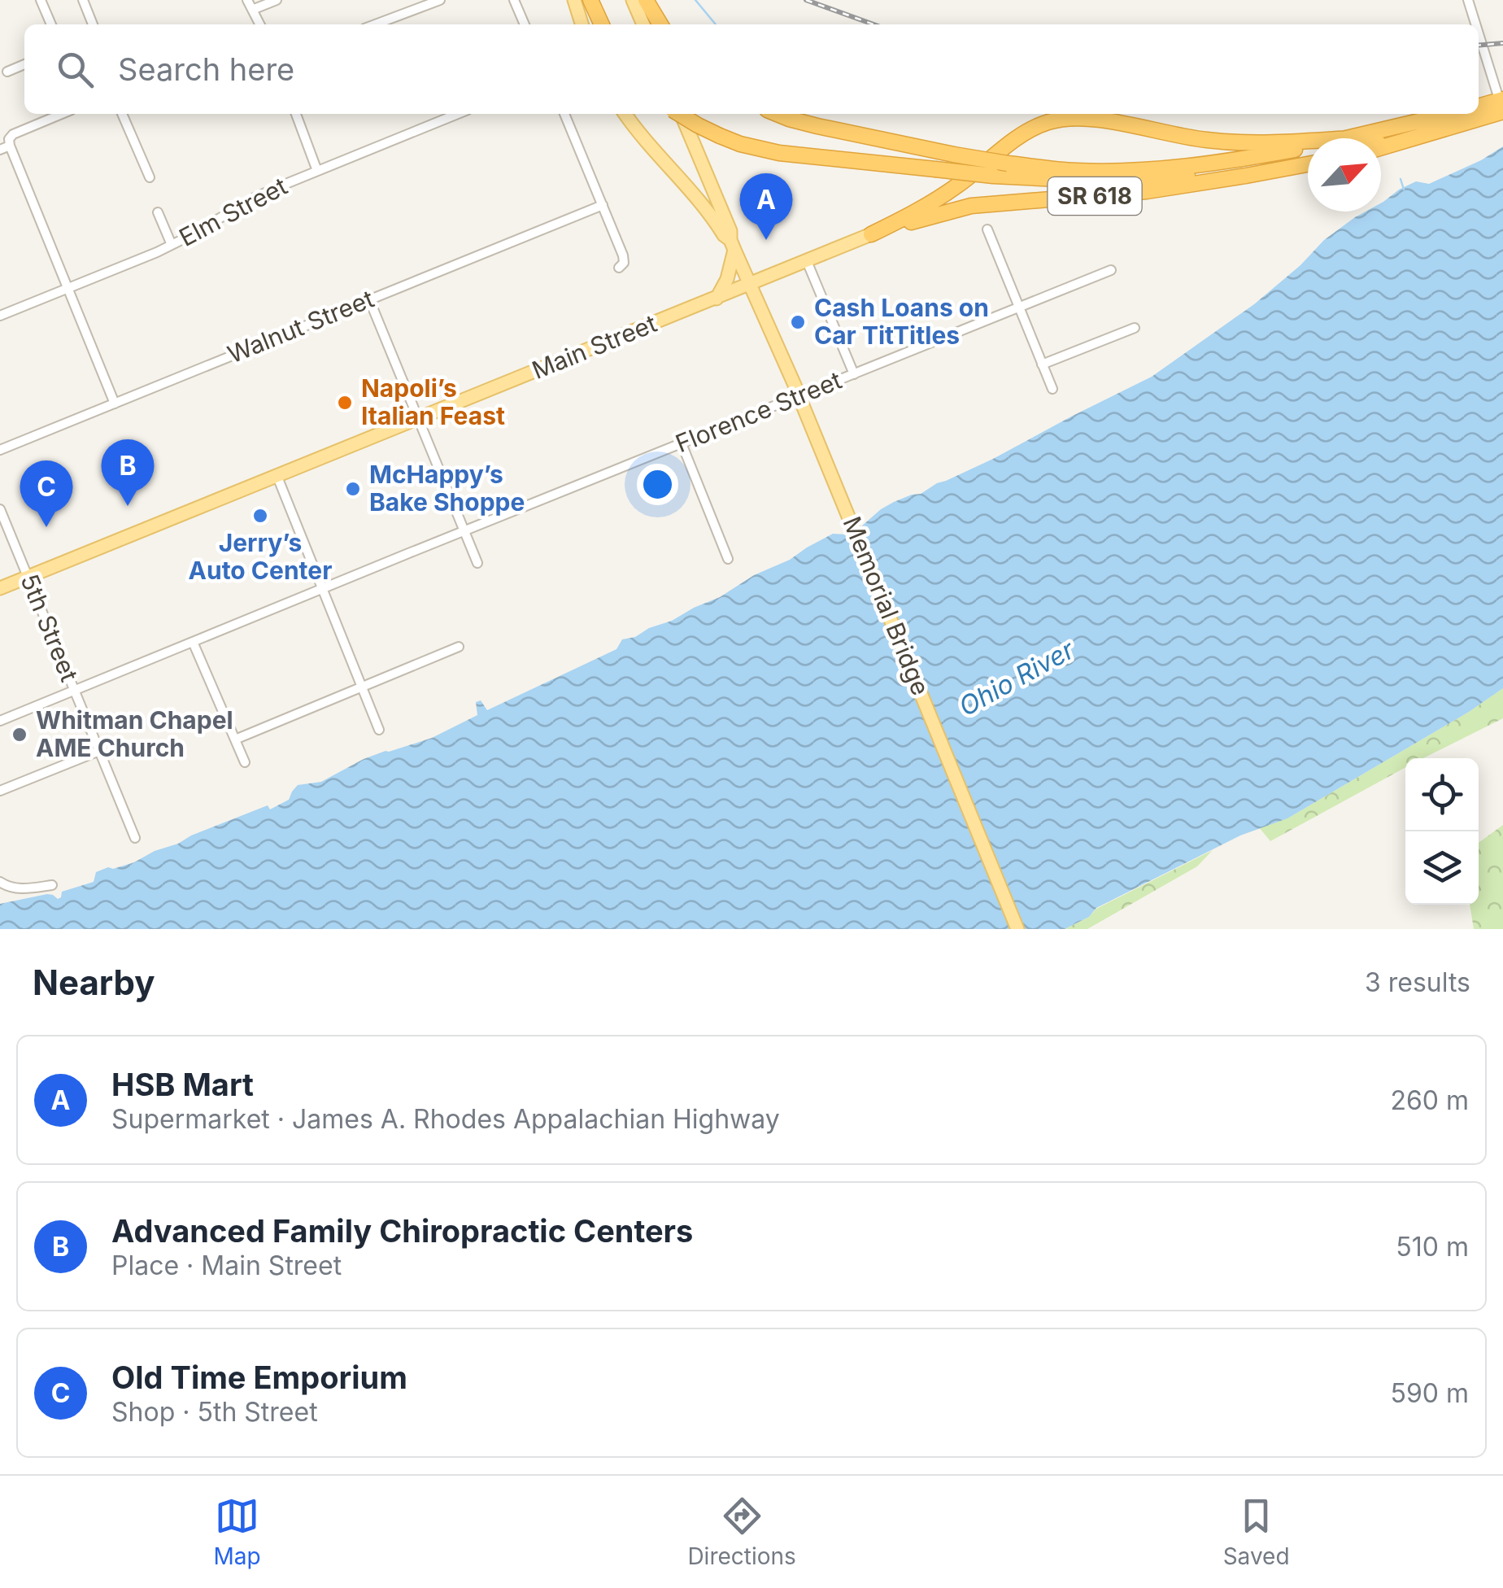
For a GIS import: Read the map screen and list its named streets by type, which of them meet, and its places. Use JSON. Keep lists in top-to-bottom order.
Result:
{
  "streets": {
    "highway": ["SR 618"],
    "main road": ["Main Street", "Memorial Bridge"],
    "street": [
      "Elm Street",
      "Walnut Street",
      "Florence Street",
      "5th Street"
    ]
  },
  "crossings": [
    ["SR 618", "Main Street"],
    ["Main Street", "Memorial Bridge"],
    ["Main Street", "5th Street"],
    ["Florence Street", "5th Street"]
  ],
  "water": ["Ohio River"],
  "places": [
    "Cash Loans on Car TitTitles",
    "Napoli’s Italian Feast",
    "McHappy’s Bake Shoppe",
    "Jerry’s Auto Center",
    "Whitman Chapel AME Church"
  ],
  "north": "top right",
  "page": {
    "search": "Search here",
    "pins": ["A", "B", "C"],
    "heading": ["Nearby", "3 results"],
    "list": [
      {
        "mark": "A",
        "name": "HSB Mart",
        "note": "Supermarket · James A. Rhodes Appalachian Highway",
        "value": "260 m"
      },
      {
        "mark": "B",
        "name": "Advanced Family Chiropractic Centers",
        "note": "Place · Main Street",
        "value": "510 m"
      },
      {
        "mark": "C",
        "name": "Old Time Emporium",
        "note": "Shop · 5th Street",
        "value": "590 m"
      }
    ],
    "nav": ["Map", "Directions", "Saved"]
  }
}
